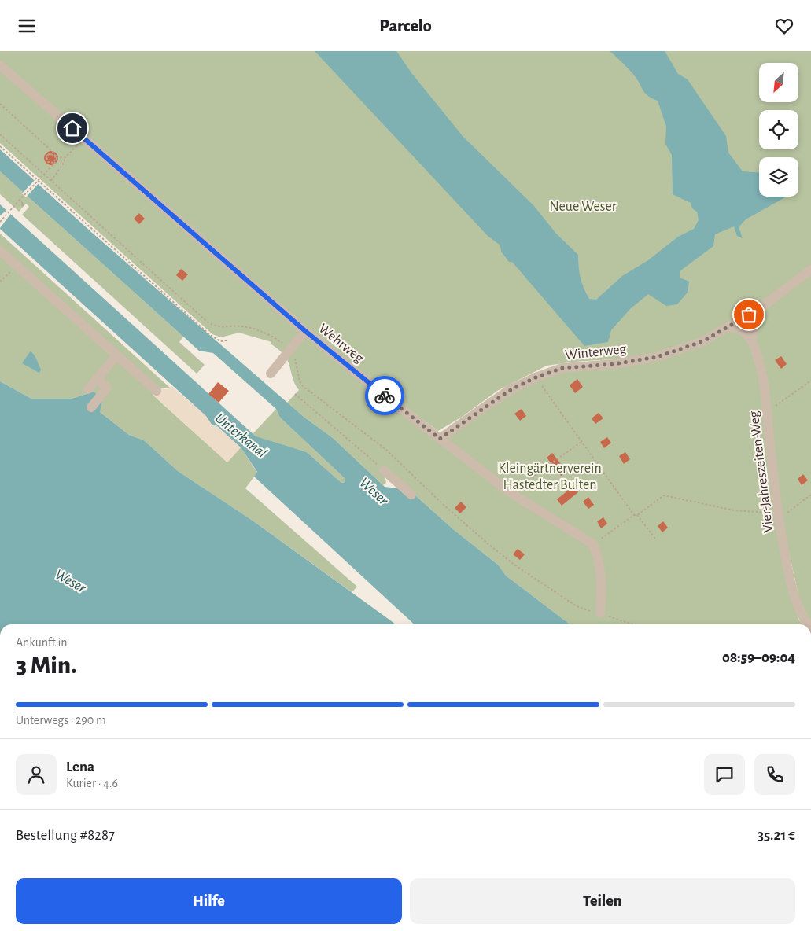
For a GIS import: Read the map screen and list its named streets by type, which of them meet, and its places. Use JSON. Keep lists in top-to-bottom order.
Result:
{
  "streets": {
    "street": ["Wehrweg", "Winterweg", "Vier-Jahreszeiten-Weg"]
  },
  "crossings": [
    ["Wehrweg", "Winterweg"]
  ],
  "water": ["Unterkanal", "Weser"],
  "parks": ["Neue Weser", "Kleingärtnerverein Hastedter Bulten"],
  "north": "bottom left",
  "page": {
    "header": "Parcelo",
    "heading": ["3 Min.", "Ankunft in", "08:59–09:04"],
    "panel": [
      "Lena",
      "Kurier · 4.6",
      "Bestellung #8287",
      "35.21 €"
    ],
    "bar": "Unterwegs · 290 m",
    "buttons": ["Hilfe", "Teilen"]
  }
}
